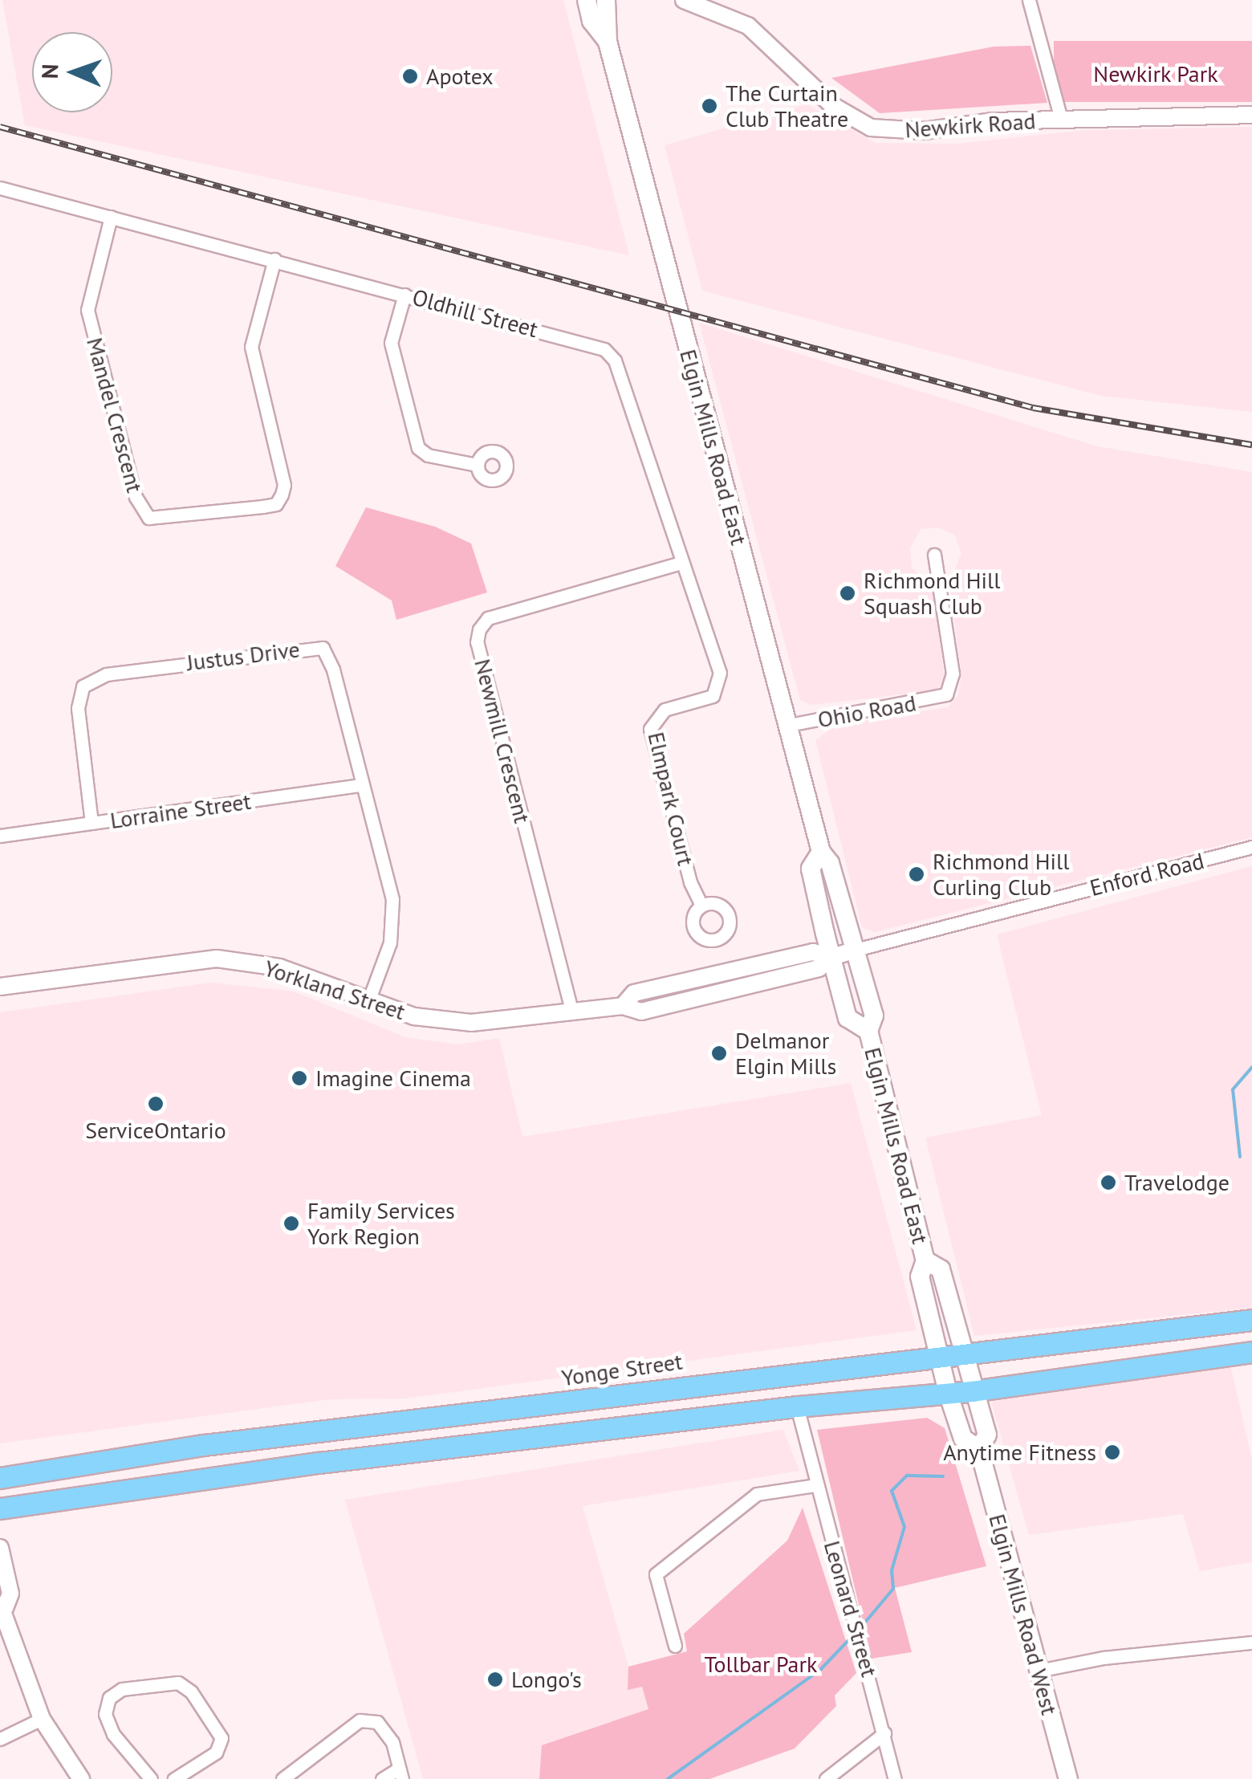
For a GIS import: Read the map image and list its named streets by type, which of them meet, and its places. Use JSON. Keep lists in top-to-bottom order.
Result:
{
  "streets": {
    "main road": ["Elgin Mills Road East", "Yonge Street", "Elgin Mills Road West"],
    "street": [
      "Newkirk Road",
      "Oldhill Street",
      "Mandel Crescent",
      "Justus Drive",
      "Ohio Road",
      "Newmill Crescent",
      "Elmpark Court",
      "Lorraine Street",
      "Enford Road",
      "Yorkland Street",
      "Leonard Street"
    ]
  },
  "crossings": [
    ["Oldhill Street", "Mandel Crescent"],
    ["Oldhill Street", "Newmill Crescent"],
    ["Oldhill Street", "Elmpark Court"],
    ["Elgin Mills Road East", "Ohio Road"],
    ["Elgin Mills Road East", "Enford Road"],
    ["Elgin Mills Road East", "Yorkland Street"],
    ["Elgin Mills Road East", "Yonge Street"],
    ["Elgin Mills Road East", "Elgin Mills Road West"],
    ["Justus Drive", "Lorraine Street"],
    ["Justus Drive", "Yorkland Street"],
    ["Newmill Crescent", "Yorkland Street"],
    ["Enford Road", "Yorkland Street"],
    ["Yonge Street", "Elgin Mills Road West"]
  ],
  "parks": ["Newkirk Park", "Tollbar Park"],
  "places": [
    "Apotex",
    "The Curtain Club Theatre",
    "Richmond Hill Squash Club",
    "Richmond Hill Curling Club",
    "Delmanor Elgin Mills",
    "Imagine Cinema",
    "ServiceOntario",
    "Travelodge",
    "Family Services York Region",
    "Anytime Fitness",
    "Longo's"
  ],
  "north": "left"
}
